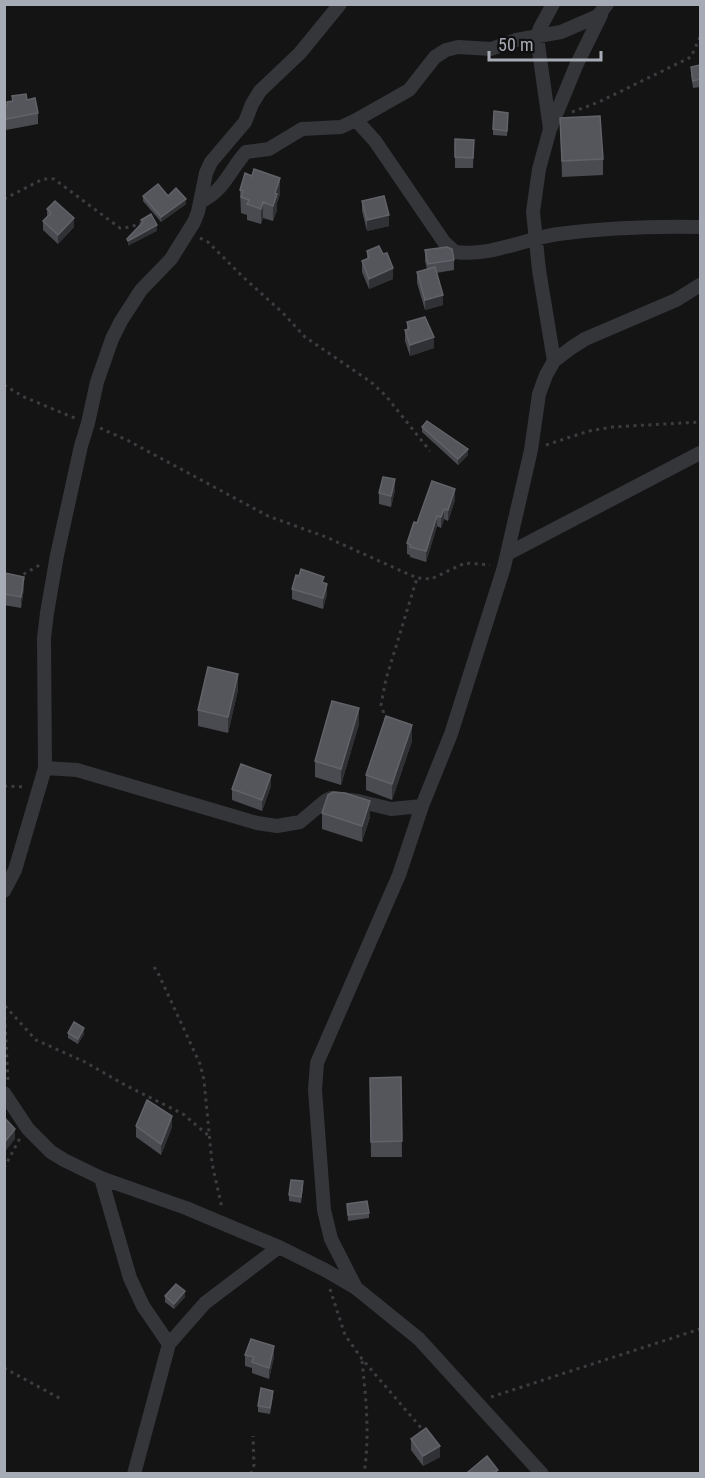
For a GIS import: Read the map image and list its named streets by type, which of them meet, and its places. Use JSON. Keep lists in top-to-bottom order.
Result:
{
  "scale_bar": "50 m"
}
